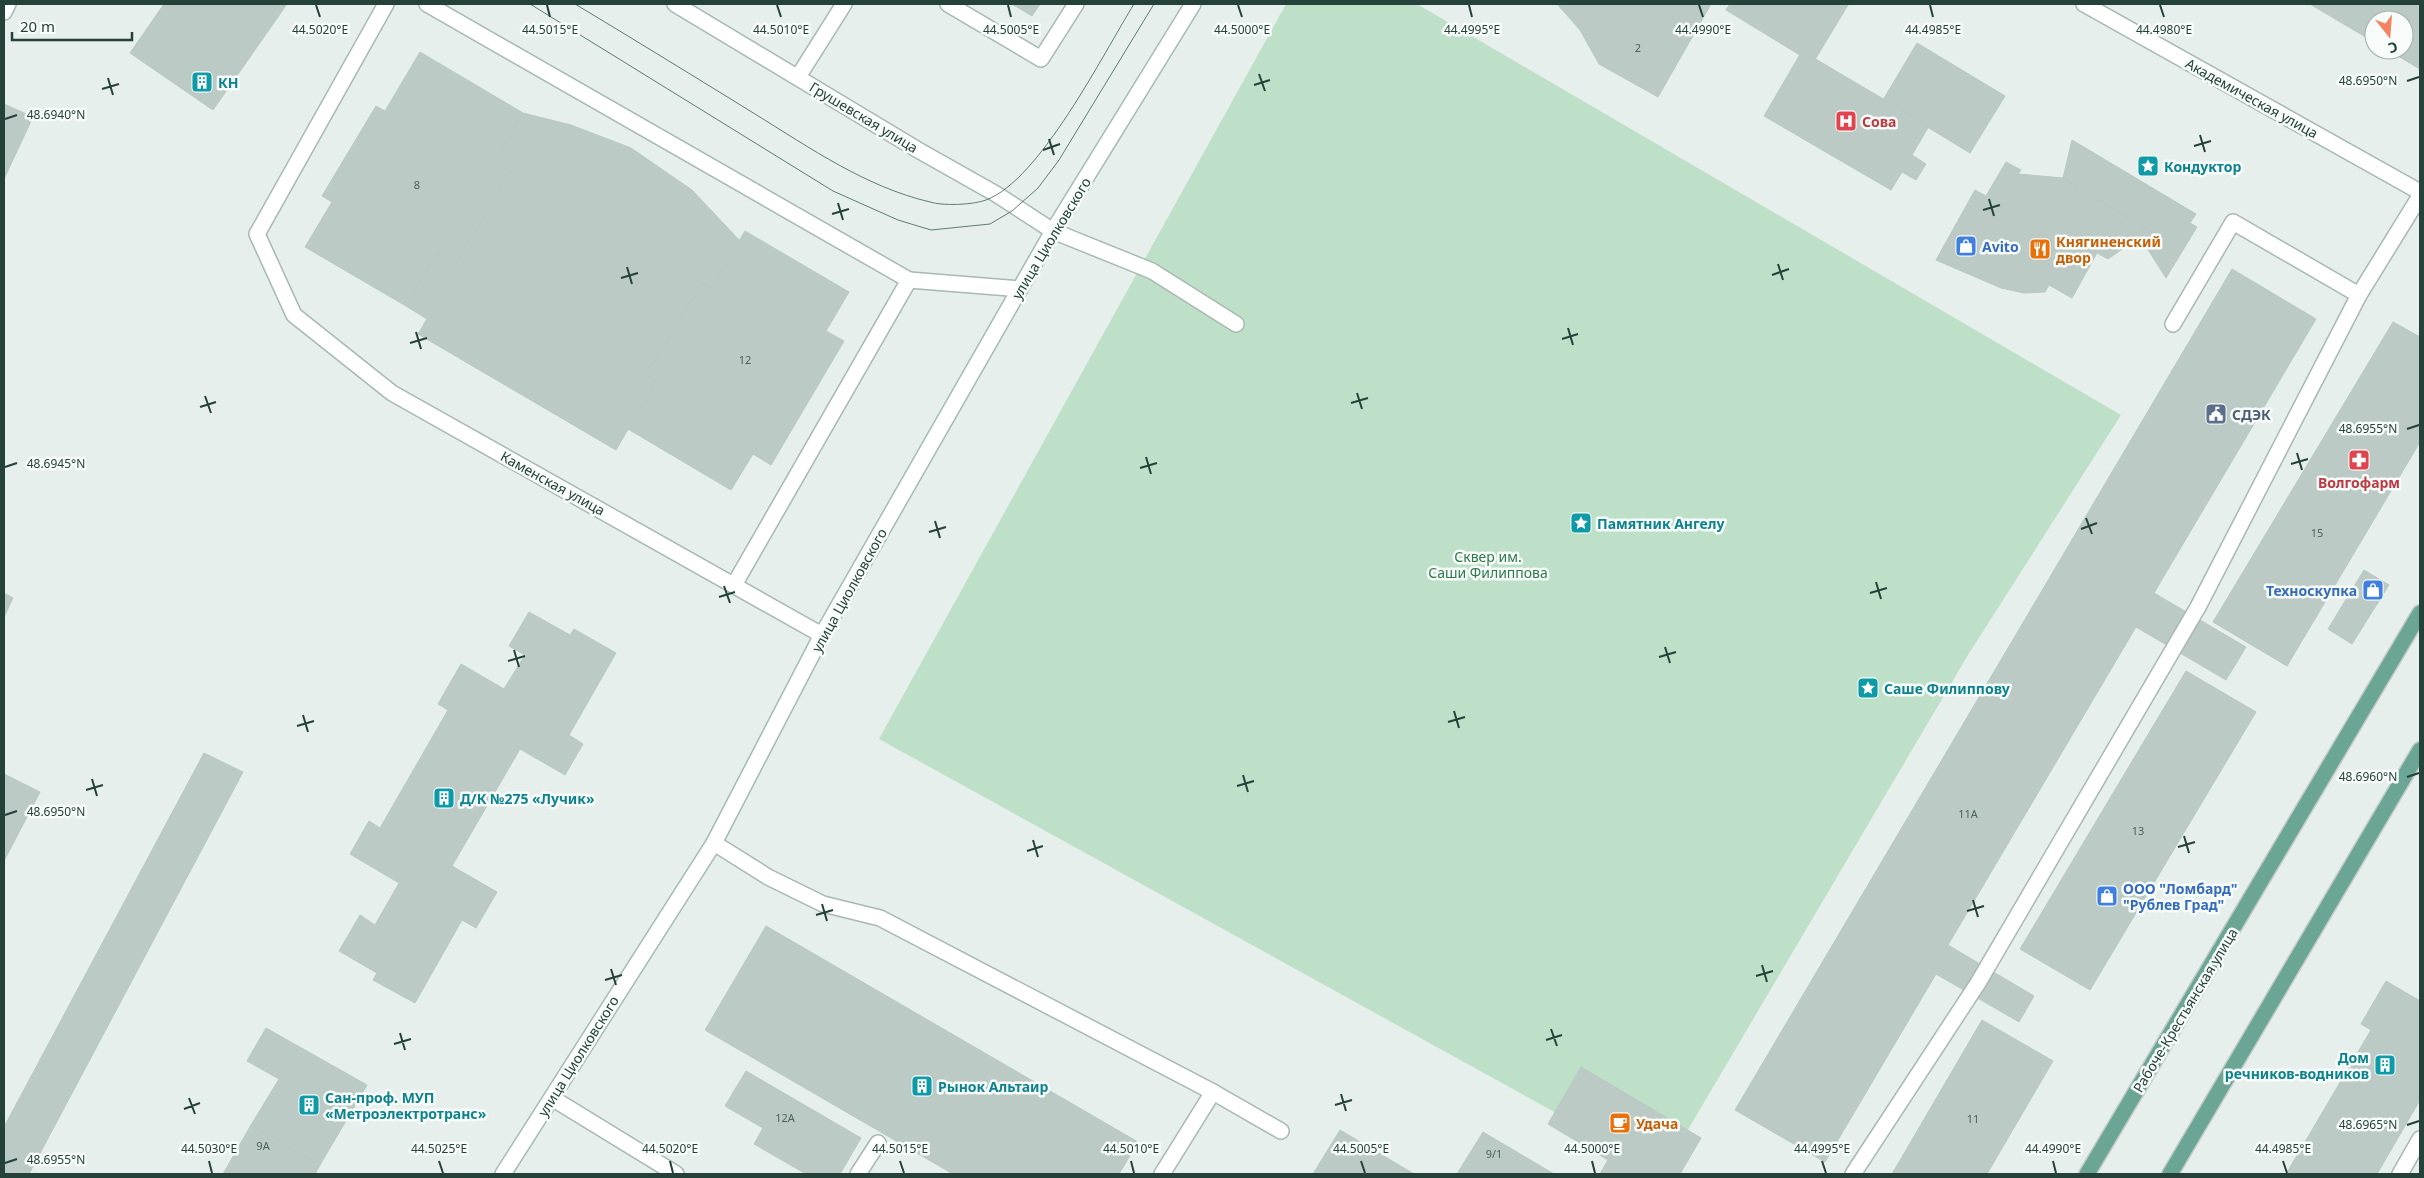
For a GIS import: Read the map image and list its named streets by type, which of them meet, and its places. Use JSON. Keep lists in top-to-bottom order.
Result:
{
  "streets": {
    "main road": ["Рабоче-Крестьянская улица"],
    "street": [
      "Академическая улица",
      "Грушевская улица",
      "улица Циолковского",
      "Каменская улица"
    ]
  },
  "crossings": [
    ["Грушевская улица", "улица Циолковского"],
    ["улица Циолковского", "Каменская улица"]
  ],
  "parks": ["Сквер им. Саши Филиппова"],
  "places": {
    "building": [
      "КН",
      "Д/К №275 «Лучик»",
      "Дом речников-водников",
      "Рынок Альтаир",
      "Сан-проф. МУП «Метроэлектротранс»"
    ],
    "hospital": ["Сова"],
    "place": ["Кондуктор", "Памятник Ангелу", "Саше Филиппову"],
    "shop": ["Avito", "Техноскупка", "ООО \"Ломбард\" \"Рублев Град\""],
    "restaurant": ["Княгиненский двор"],
    "public building": ["СДЭК"],
    "pharmacy": ["Волгофарм"],
    "cafe": ["Удача"]
  },
  "house_numbers": [
    "2",
    "8",
    "12",
    "15",
    "11А",
    "13",
    "12А",
    "11",
    "9А",
    "9/1"
  ],
  "scale_bar": "20 m",
  "north": "bottom",
  "coordinates": [
    "44.5020°E",
    "44.5015°E",
    "44.5010°E",
    "44.5005°E",
    "44.5000°E",
    "44.4995°E",
    "44.4990°E",
    "44.4985°E",
    "44.4980°E",
    "48.6950°N",
    "48.6940°N",
    "48.6955°N",
    "48.6945°N",
    "48.6960°N",
    "48.6965°N",
    "44.5030°E",
    "44.5025°E"
  ]
}
